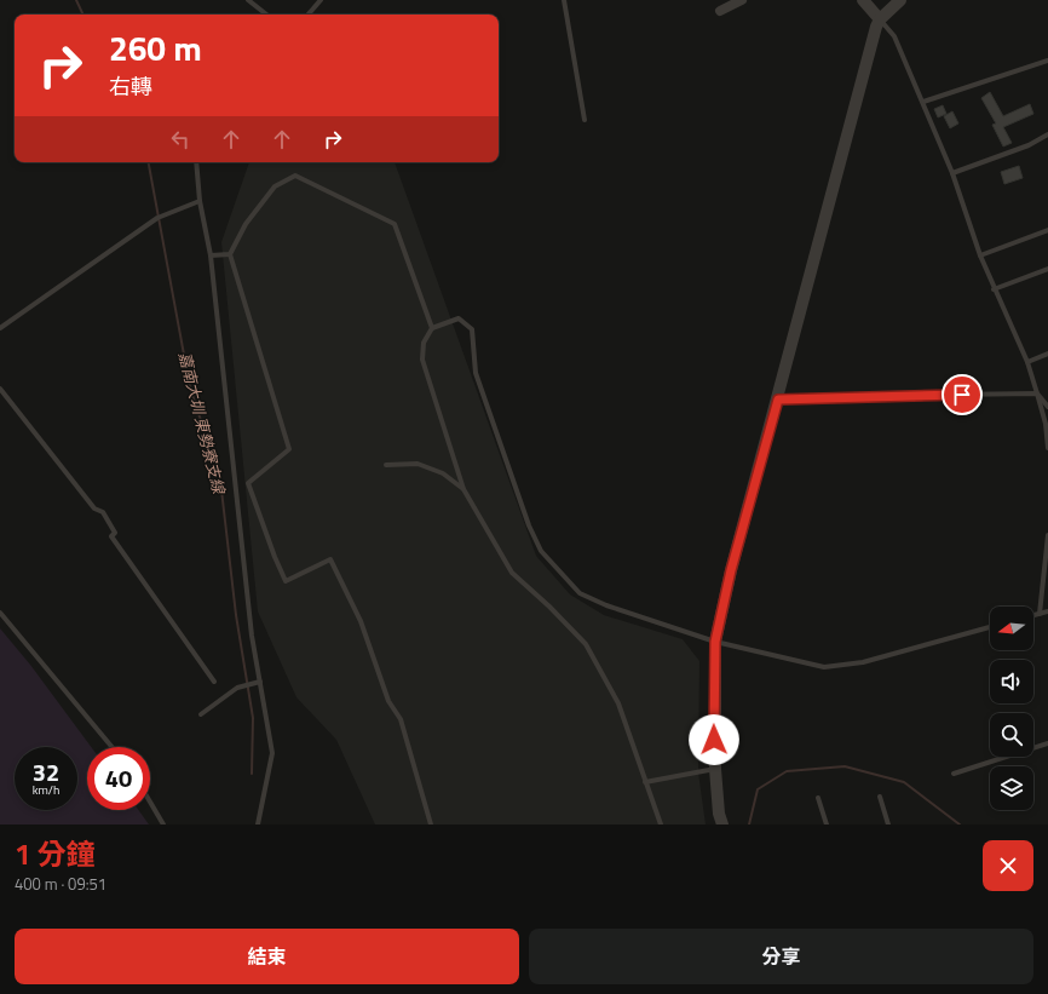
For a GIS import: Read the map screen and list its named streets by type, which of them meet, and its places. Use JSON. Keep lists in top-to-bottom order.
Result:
{
  "water": ["嘉南大圳 東勢寮支線"],
  "north": "left",
  "page": {
    "turn": ["260 m", "右轉"],
    "speed": "32 km/h",
    "limit": "40",
    "heading": ["1 分鐘", "400 m · 09:51"],
    "buttons": ["結束", "分享"]
  }
}
